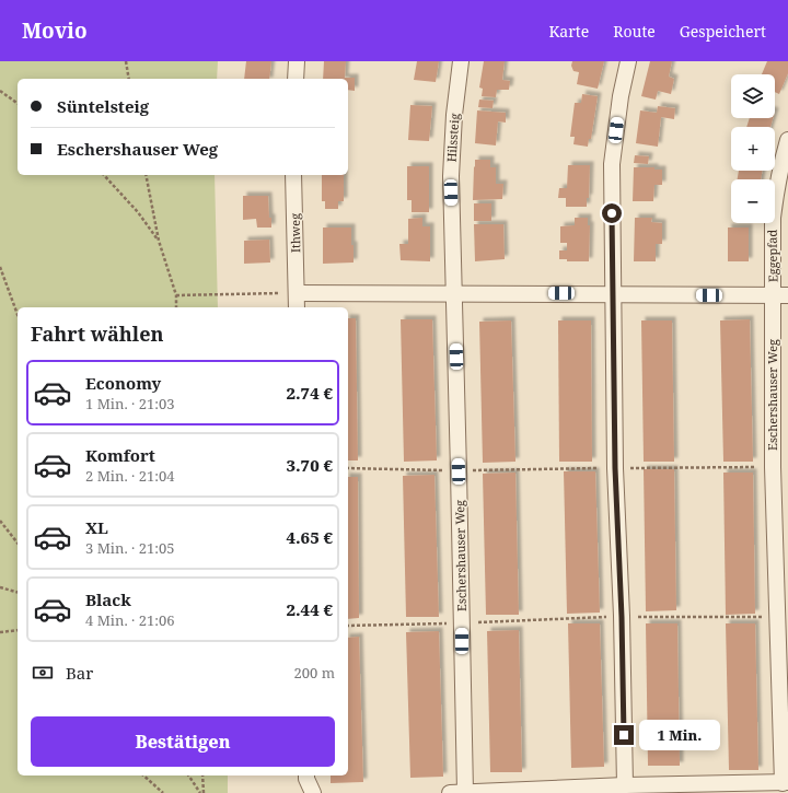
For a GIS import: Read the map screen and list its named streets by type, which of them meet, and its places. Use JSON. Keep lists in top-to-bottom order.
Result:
{
  "streets": {
    "street": [
      "Hilssteig",
      "Ithweg",
      "Eggepfad",
      "Eschershauser Weg"
    ]
  },
  "crossings": [
    ["Hilssteig", "Eschershauser Weg"],
    ["Eggepfad", "Eschershauser Weg"]
  ],
  "page": {
    "header": "Movio",
    "nav": ["Karte", "Route", "Gespeichert"],
    "map_buttons": ["+", "−"],
    "banner": ["Süntelsteig", "Eschershauser Weg"],
    "heading": "Fahrt wählen",
    "list": [
      {
        "name": "Economy",
        "note": "1 Min. · 21:03",
        "value": "2.74 €"
      },
      {
        "name": "Komfort",
        "note": "2 Min. · 21:04",
        "value": "3.70 €"
      },
      {
        "name": "XL",
        "note": "3 Min. · 21:05",
        "value": "4.65 €"
      },
      {
        "name": "Black",
        "note": "4 Min. · 21:06",
        "value": "2.44 €"
      }
    ],
    "pay": ["Bar", "200 m"],
    "buttons": "Bestätigen",
    "bubble": "1 Min."
  }
}
